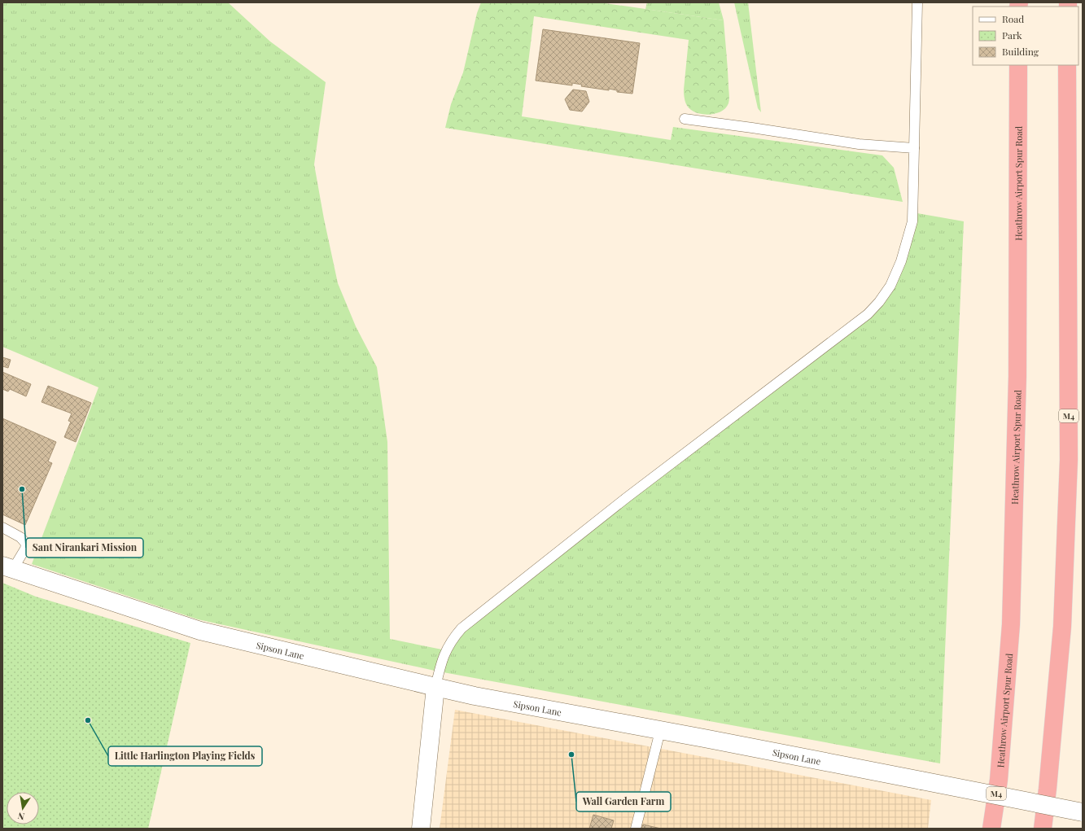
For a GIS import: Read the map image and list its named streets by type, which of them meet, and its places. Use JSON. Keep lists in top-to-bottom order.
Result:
{
  "streets": {
    "highway": ["Heathrow Airport Spur Road", "M4"],
    "street": ["Sipson Lane"]
  },
  "places": ["Sant Nirankari Mission", "Little Harlington Playing Fields", "Wall Garden Farm"],
  "legend": ["Road", "Park", "Building"],
  "north": "bottom"
}
